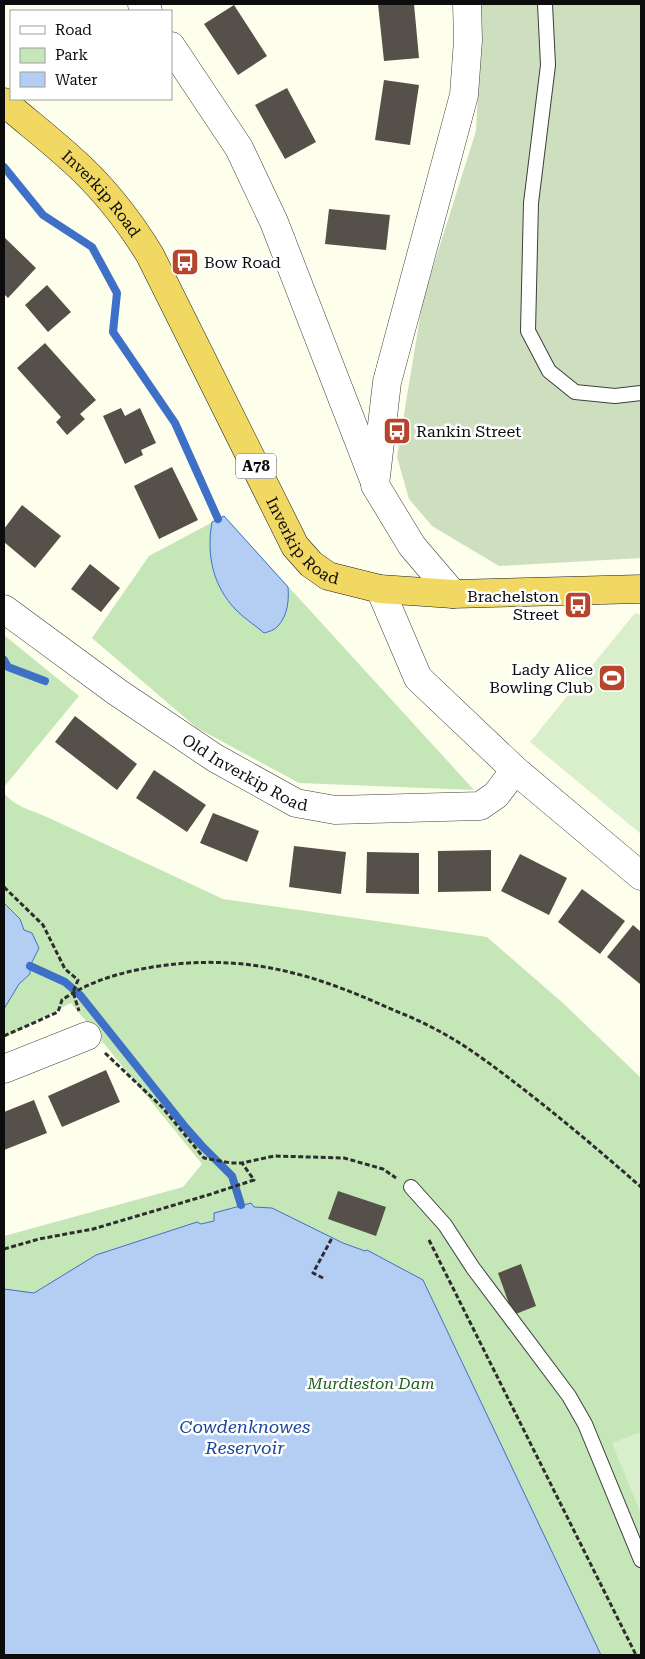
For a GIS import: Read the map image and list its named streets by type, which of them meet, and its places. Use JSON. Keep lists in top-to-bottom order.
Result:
{
  "streets": {
    "highway": ["Inverkip Road", "A78"],
    "street": ["Old Inverkip Road"]
  },
  "water": ["Cowdenknowes Reservoir"],
  "parks": ["Murdieston Dam"],
  "places": {
    "bus stop": ["Bow Road", "Rankin Street", "Brachelston Street"],
    "sports": ["Lady Alice Bowling Club"]
  },
  "legend": ["Road", "Park", "Water"]
}
